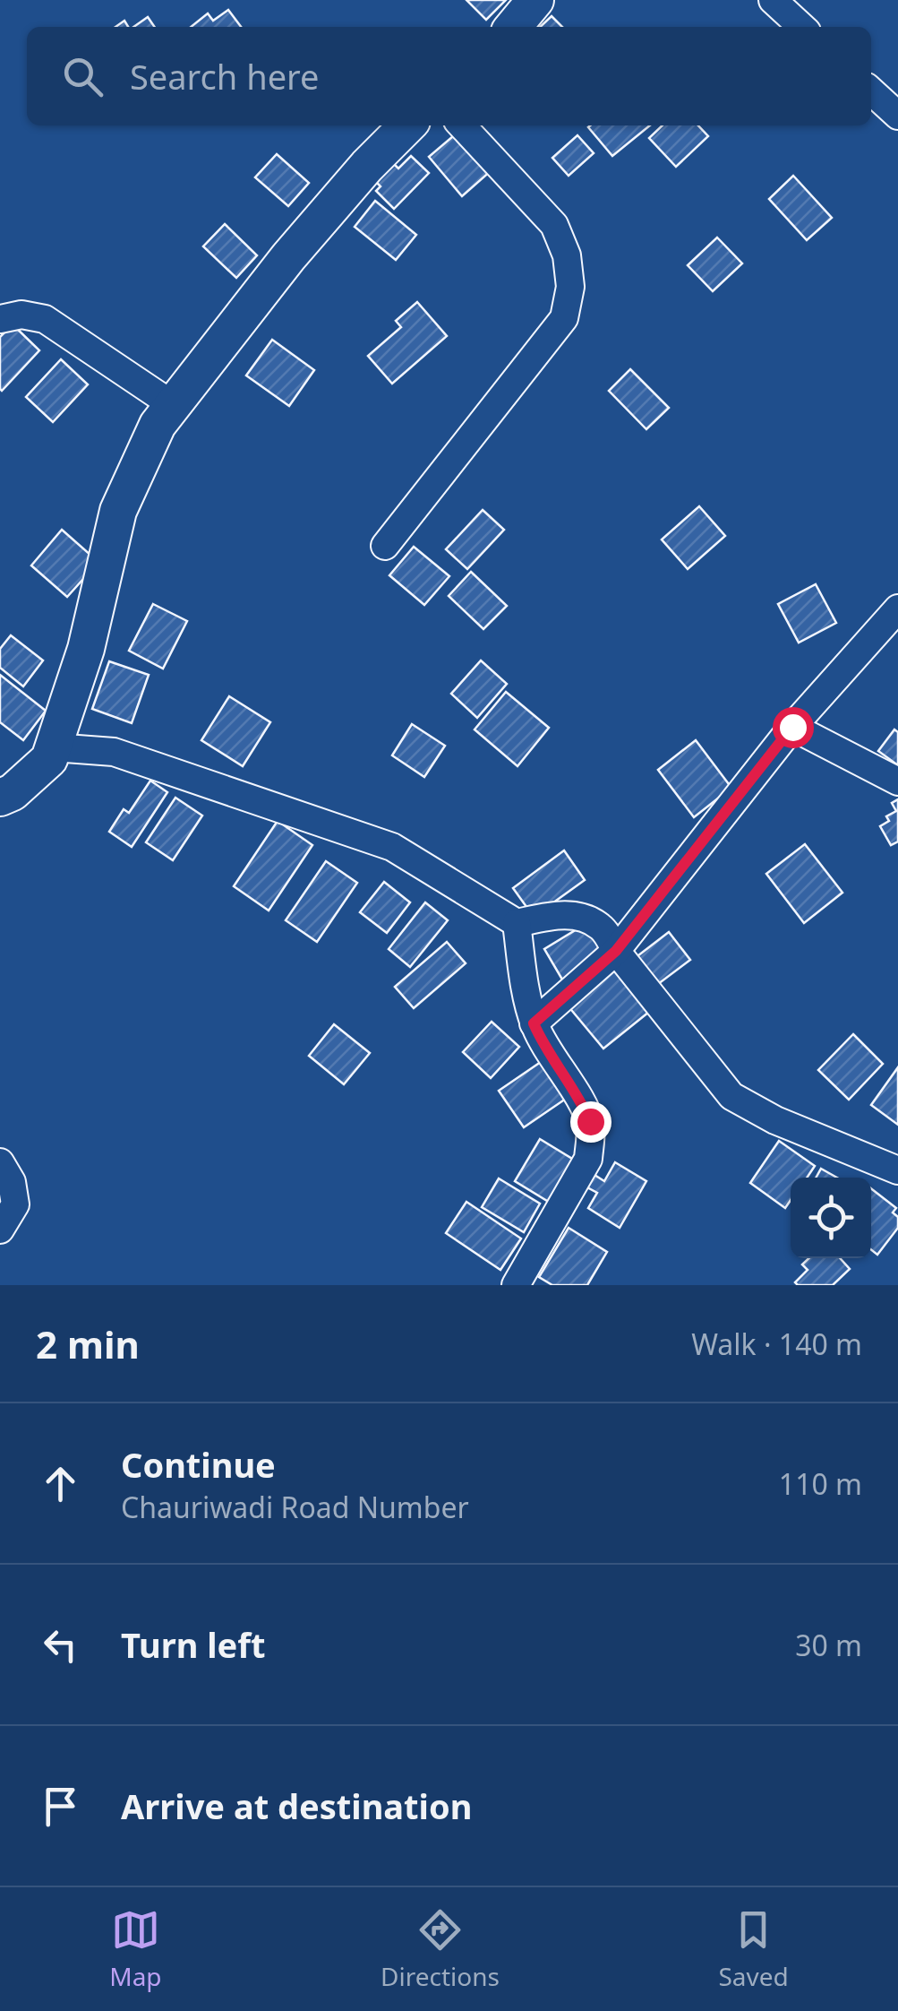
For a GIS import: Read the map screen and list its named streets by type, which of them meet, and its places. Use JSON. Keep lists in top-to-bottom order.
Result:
{
  "page": {
    "search": "Search here",
    "heading": ["2 min", "Walk · 140 m"],
    "list": [
      ["Continue", "Chauriwadi Road Number", "110 m"],
      ["Turn left", "30 m"],
      "Arrive at destination"
    ],
    "nav": ["Map", "Directions", "Saved"]
  }
}
